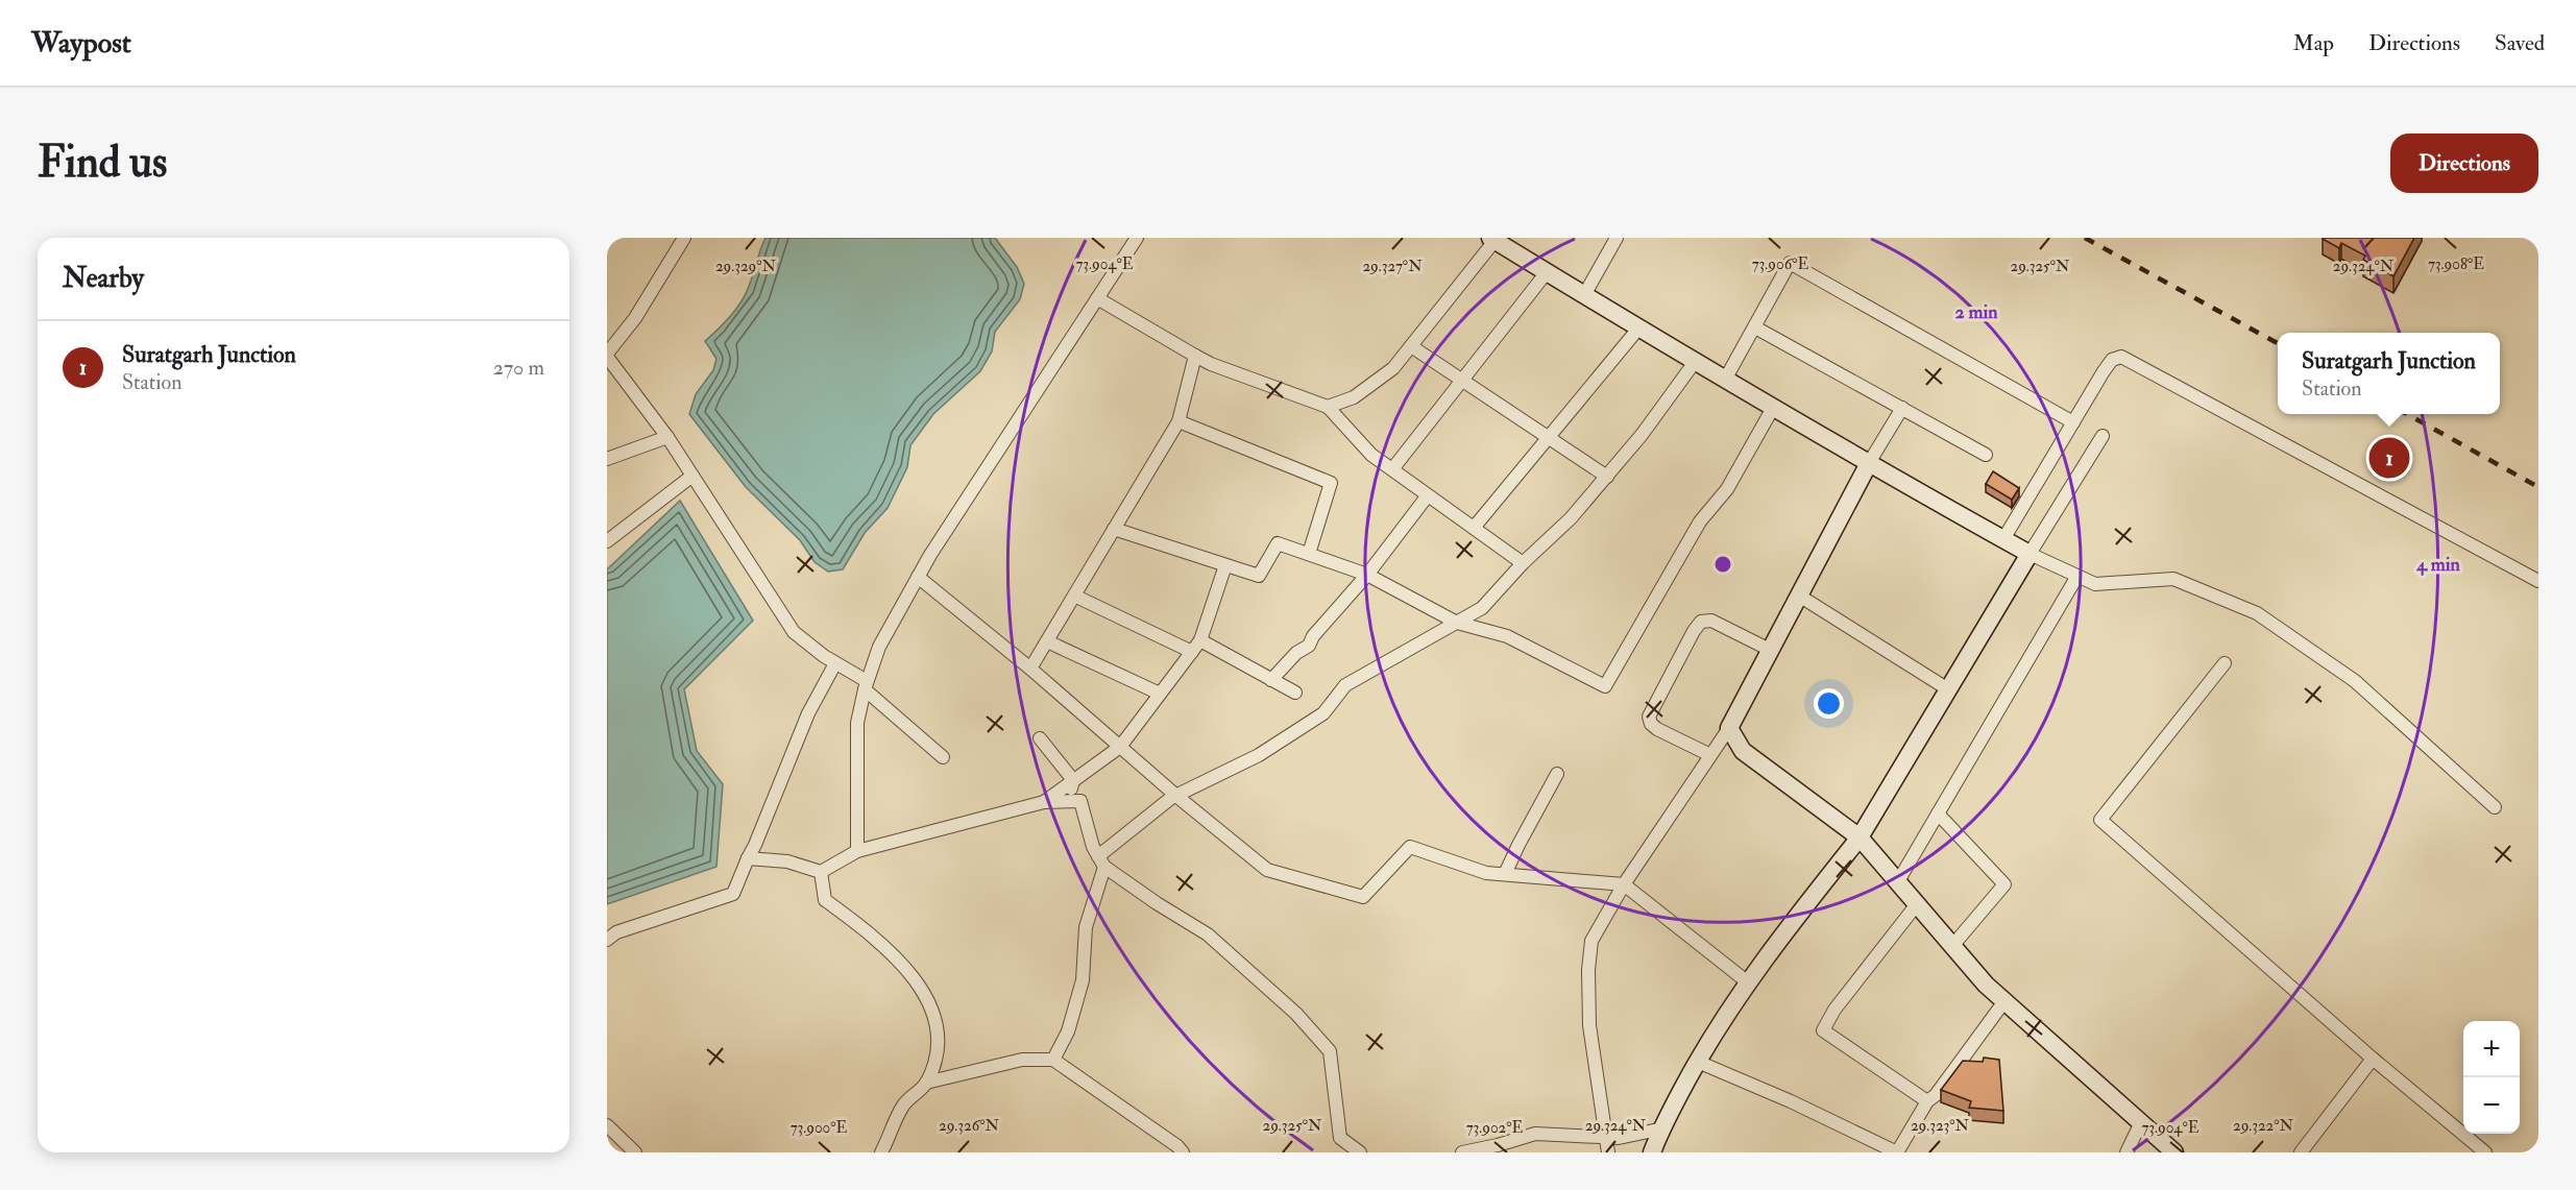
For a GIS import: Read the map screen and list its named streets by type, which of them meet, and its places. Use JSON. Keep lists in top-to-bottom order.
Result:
{
  "page": {
    "header": "Waypost",
    "nav": ["Map", "Directions", "Saved"],
    "buttons": "Directions",
    "title": "Find us",
    "heading": "Nearby",
    "list": [
      {
        "mark": "1",
        "name": "Suratgarh Junction",
        "note": "Station",
        "value": "270 m"
      }
    ],
    "popup": ["Suratgarh Junction", "Station"],
    "pins": "1",
    "map_buttons": ["+", "−"]
  },
  "coordinates": [
    "73.904°E",
    "73.908°E",
    "73.906°E",
    "29.329°N",
    "29.327°N",
    "29.325°N",
    "29.324°N",
    "29.326°N",
    "29.323°N",
    "29.322°N",
    "73.900°E",
    "73.902°E"
  ],
  "rings": ["2 min", "4 min"]
}
